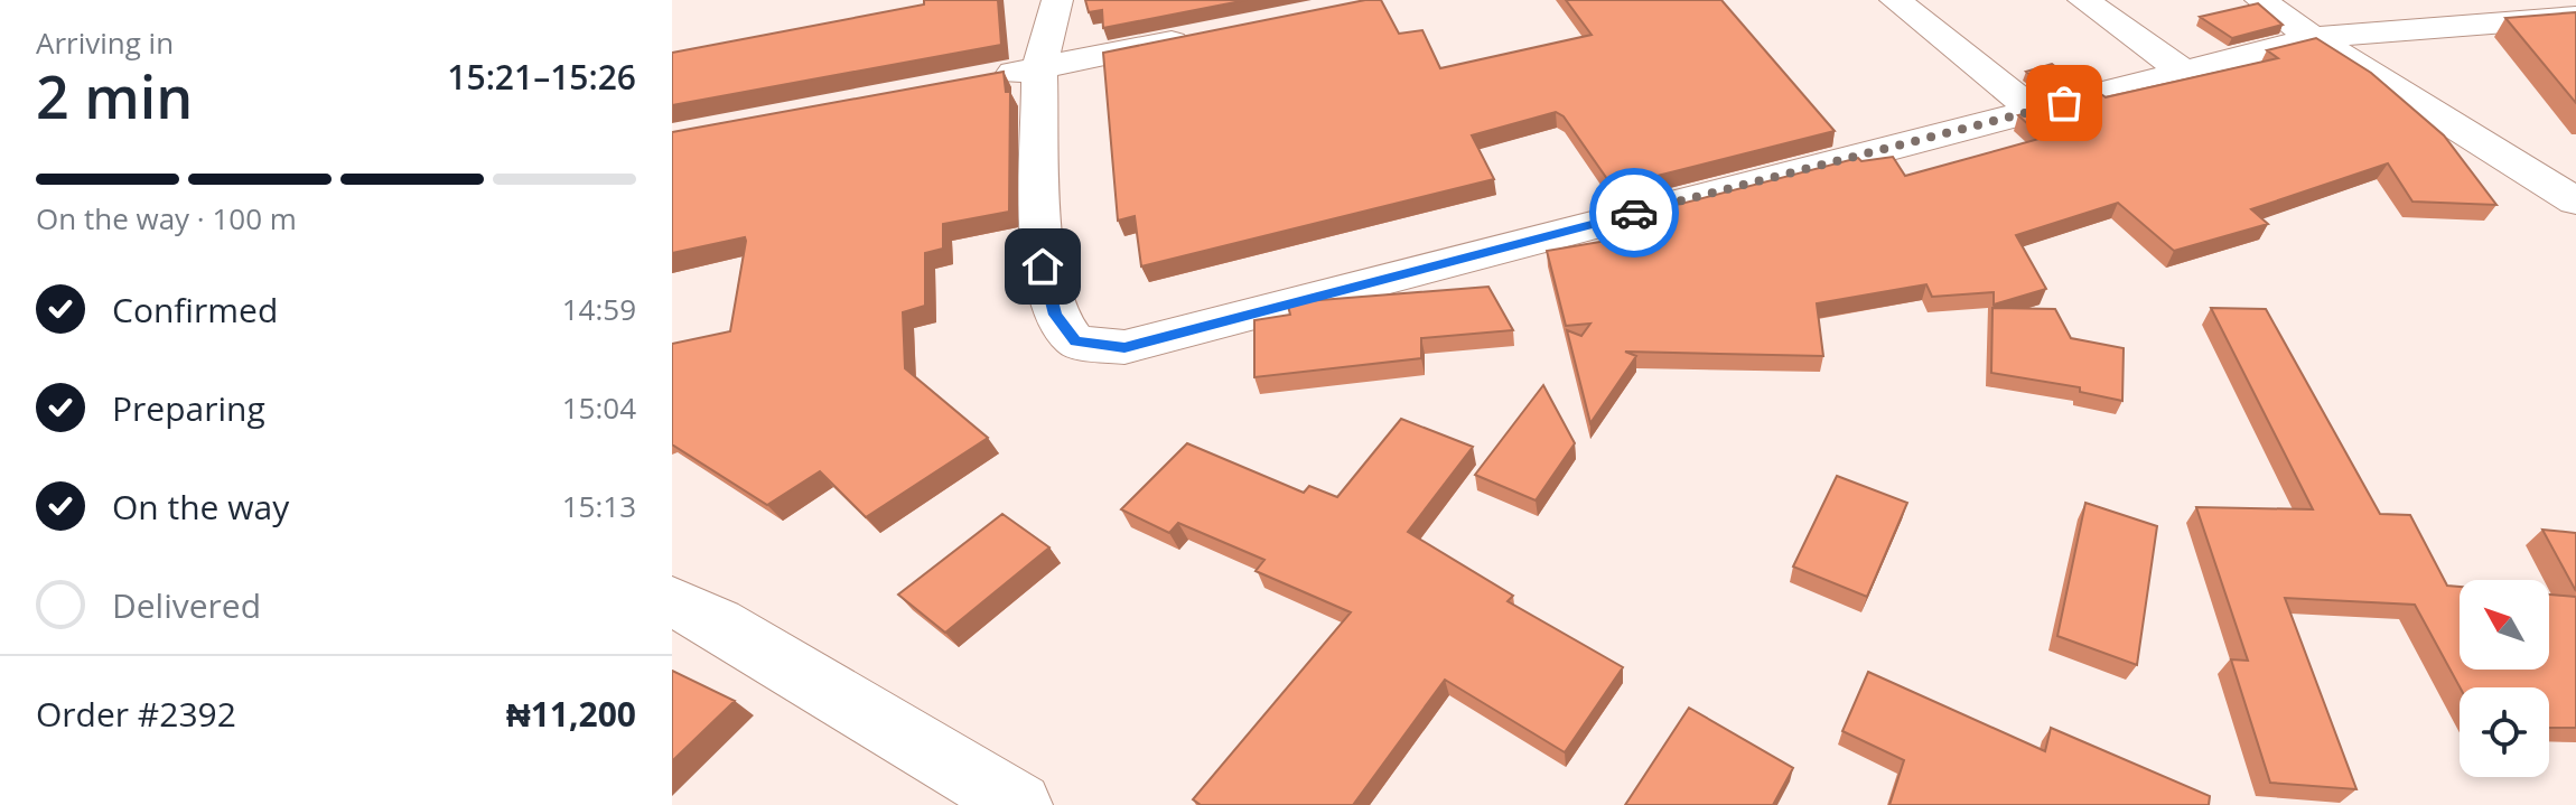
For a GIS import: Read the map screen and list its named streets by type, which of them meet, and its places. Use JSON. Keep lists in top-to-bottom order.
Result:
{
  "north": "top left",
  "page": {
    "heading": ["2 min", "Arriving in", "15:21–15:26"],
    "panel": ["Order #2392", "₦11,200"],
    "bar": "On the way · 100 m",
    "list": [
      ["Confirmed", "14:59"],
      ["Preparing", "15:04"],
      ["On the way", "15:13"],
      "Delivered"
    ]
  }
}
